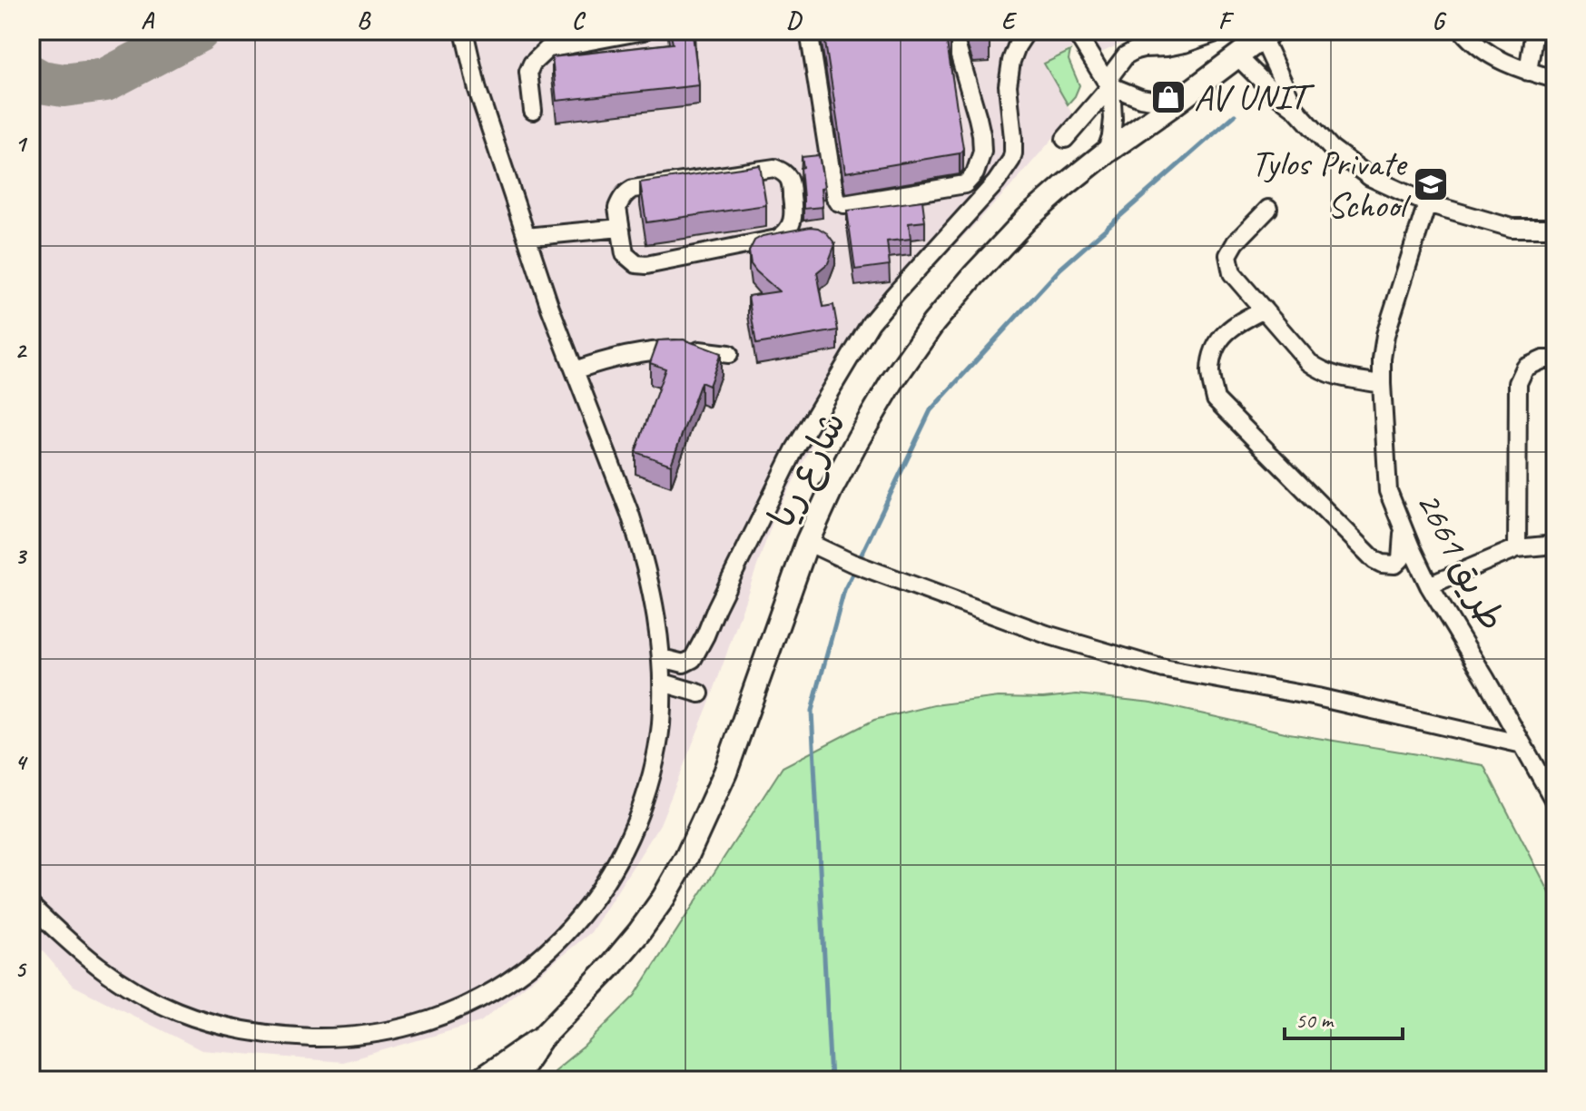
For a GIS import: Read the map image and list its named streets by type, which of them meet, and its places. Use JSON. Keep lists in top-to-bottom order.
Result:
{
  "streets": {
    "main road": ["شارع ريا"],
    "street": ["طريق 2661"]
  },
  "places": {
    "shop": ["AV UNIT"],
    "school or university": ["Tylos Private School"]
  },
  "scale_bar": "50 m",
  "grid": {
    "columns": [
      "A",
      "B",
      "C",
      "D",
      "E",
      "F",
      "G"
    ],
    "rows": [
      "1",
      "2",
      "3",
      "4",
      "5"
    ]
  }
}
